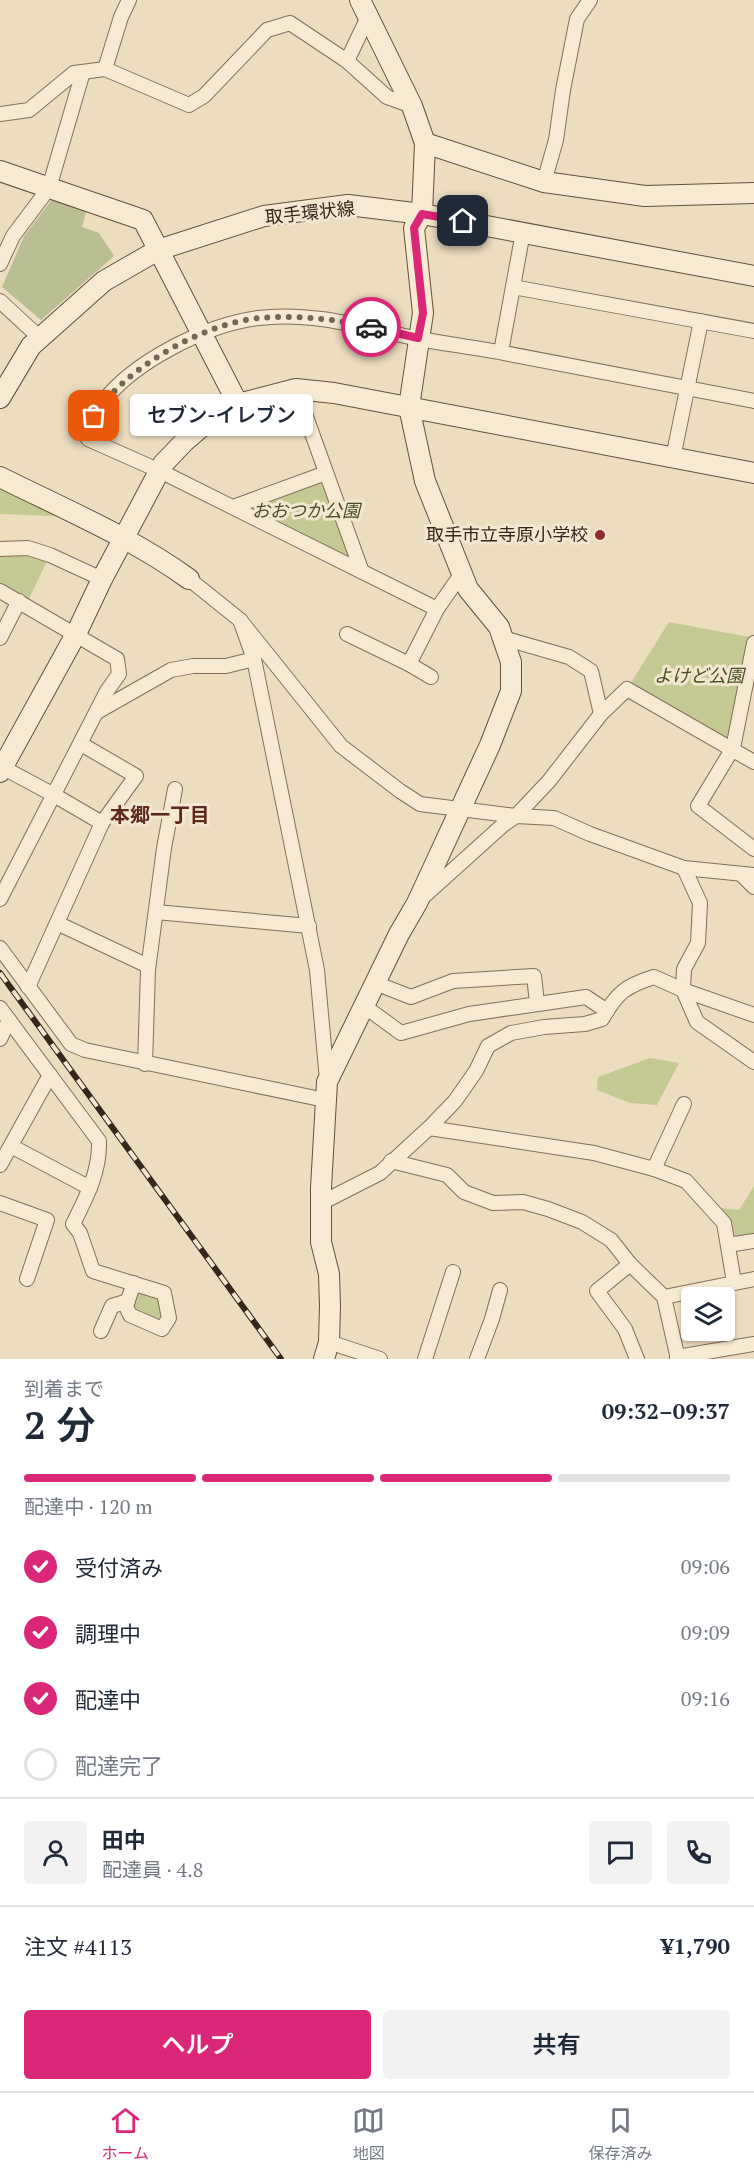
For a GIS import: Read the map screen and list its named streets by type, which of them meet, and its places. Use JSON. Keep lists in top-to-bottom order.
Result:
{
  "streets": {
    "street": ["取手環状線"]
  },
  "districts": ["本郷一丁目"],
  "parks": ["おおつか公園", "よけど公園"],
  "places": ["セブン-イレブン", "取手市立寺原小学校"],
  "page": {
    "bubble": "セブン-イレブン",
    "heading": ["2 分", "到着まで", "09:32–09:37"],
    "panel": [
      "田中",
      "配達員 · 4.8",
      "注文 #4113",
      "¥1,790"
    ],
    "bar": "配達中 · 120 m",
    "list": [
      ["受付済み", "09:06"],
      ["調理中", "09:09"],
      ["配達中", "09:16"],
      "配達完了"
    ],
    "buttons": ["ヘルプ", "共有"],
    "tabs": ["ホーム", "地図", "保存済み"]
  }
}
